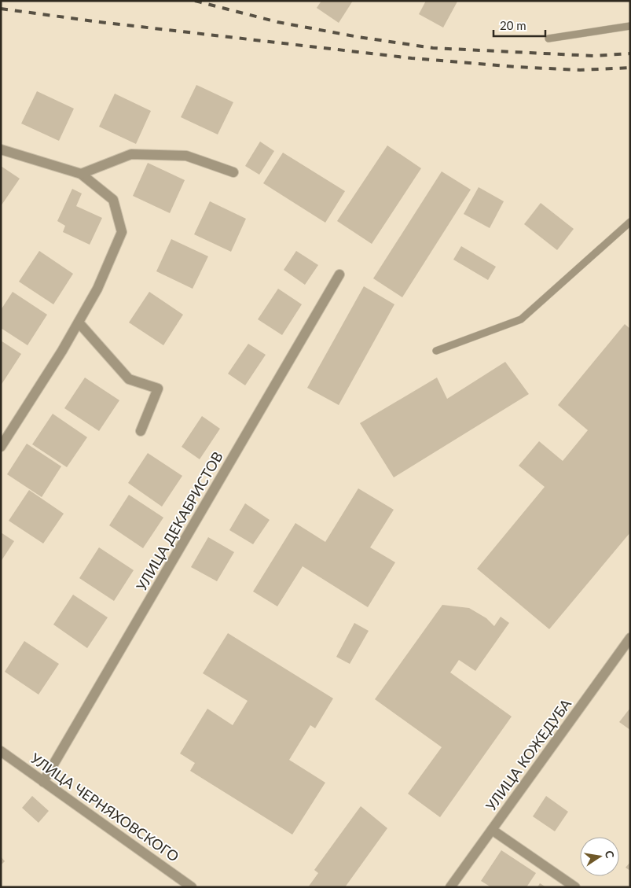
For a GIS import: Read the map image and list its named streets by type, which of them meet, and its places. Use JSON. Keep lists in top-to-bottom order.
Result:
{
  "streets": {
    "street": ["УЛИЦА ДЕКАБРИСТОВ", "УЛИЦА КОЖЕДУБА", "УЛИЦА ЧЕРНЯХОВСКОГО"]
  },
  "crossings": [
    ["УЛИЦА ДЕКАБРИСТОВ", "УЛИЦА ЧЕРНЯХОВСКОГО"]
  ],
  "scale_bar": "20 m",
  "north": "right"
}
